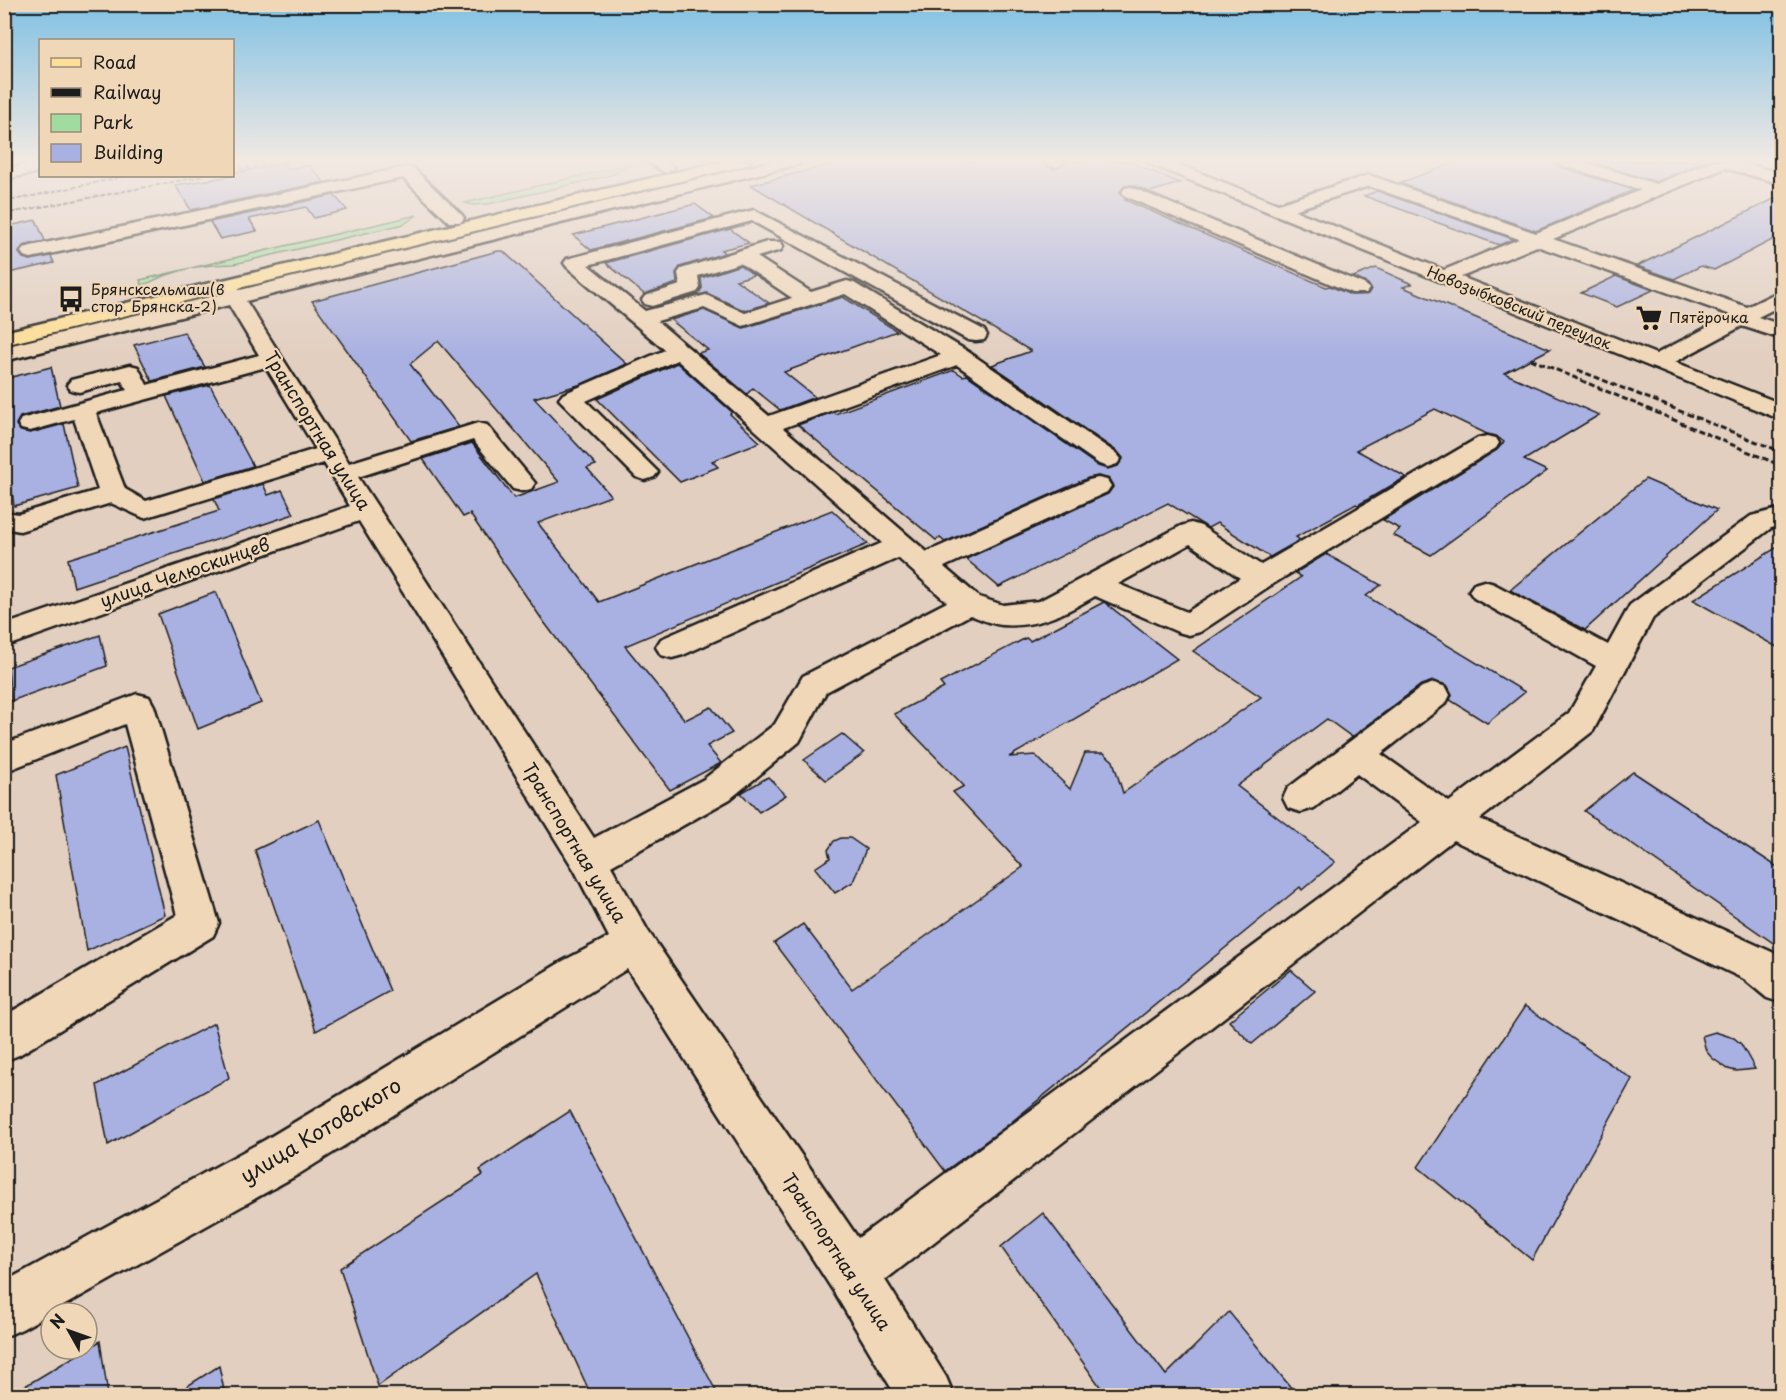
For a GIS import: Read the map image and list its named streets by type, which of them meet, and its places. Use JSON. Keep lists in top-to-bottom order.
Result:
{
  "streets": {
    "street": [
      "Новозыбковский переулок",
      "Транспортная улица",
      "улица Челюскинцев",
      "улица Котовского"
    ]
  },
  "crossings": [
    ["Транспортная улица", "улица Челюскинцев"],
    ["Транспортная улица", "улица Котовского"]
  ],
  "places": {
    "bus stop": ["Брянсксельмаш(в стор. Брянска-2)"],
    "supermarket": ["Пятёрочка"]
  },
  "legend": [
    "Road",
    "Railway",
    "Park",
    "Building"
  ],
  "north": "top left"
}
